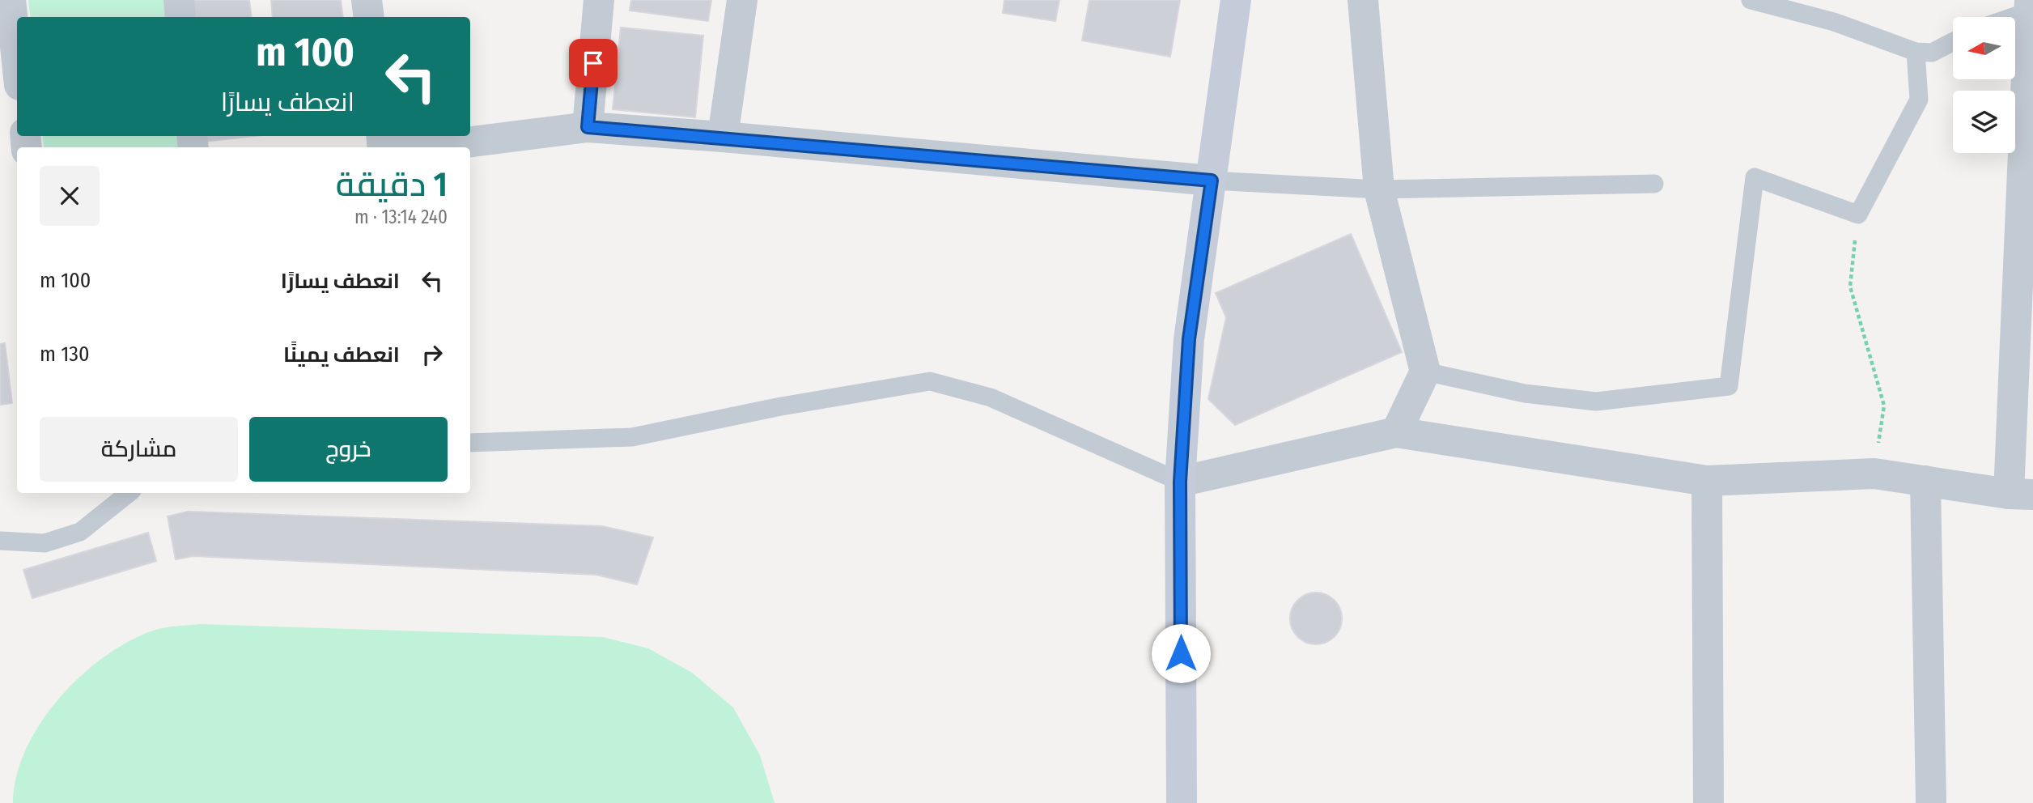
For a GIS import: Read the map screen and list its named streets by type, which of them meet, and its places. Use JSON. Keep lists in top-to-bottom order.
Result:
{
  "north": "left",
  "page": {
    "turn": ["100 m", "انعطف يسارًا"],
    "heading": ["1 دقيقة", "240 m · 13:14"],
    "list": [
      {
        "name": "انعطف يسارًا",
        "value": "100 m"
      },
      {
        "name": "انعطف يمينًا",
        "value": "130 m"
      }
    ],
    "buttons": ["خروج", "مشاركة"]
  }
}
